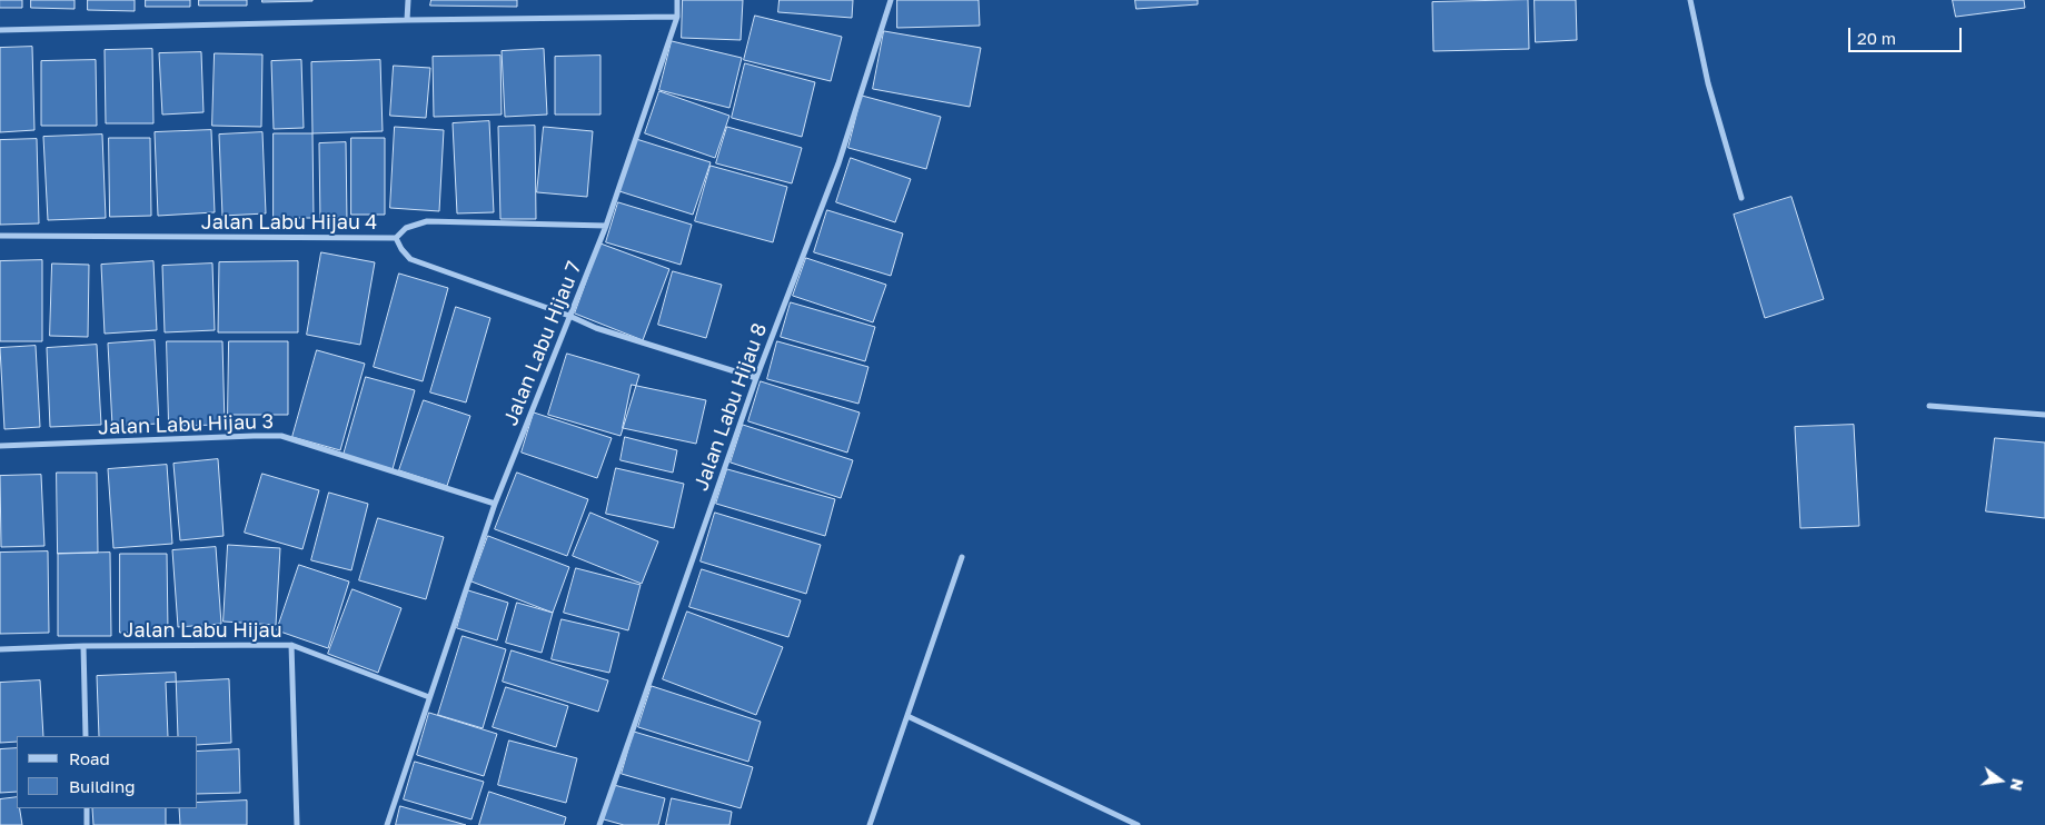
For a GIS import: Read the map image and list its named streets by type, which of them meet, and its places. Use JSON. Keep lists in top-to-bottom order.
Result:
{
  "streets": {
    "street": [
      "Jalan Labu Hijau 4",
      "Jalan Labu Hijau 7",
      "Jalan Labu Hijau 8",
      "Jalan Labu Hijau 3",
      "Jalan Labu Hijau"
    ]
  },
  "crossings": [
    ["Jalan Labu Hijau 4", "Jalan Labu Hijau 7"],
    ["Jalan Labu Hijau 7", "Jalan Labu Hijau 3"],
    ["Jalan Labu Hijau 7", "Jalan Labu Hijau"]
  ],
  "legend": ["Road", "Building"],
  "scale_bar": "20 m",
  "north": "right"
}
